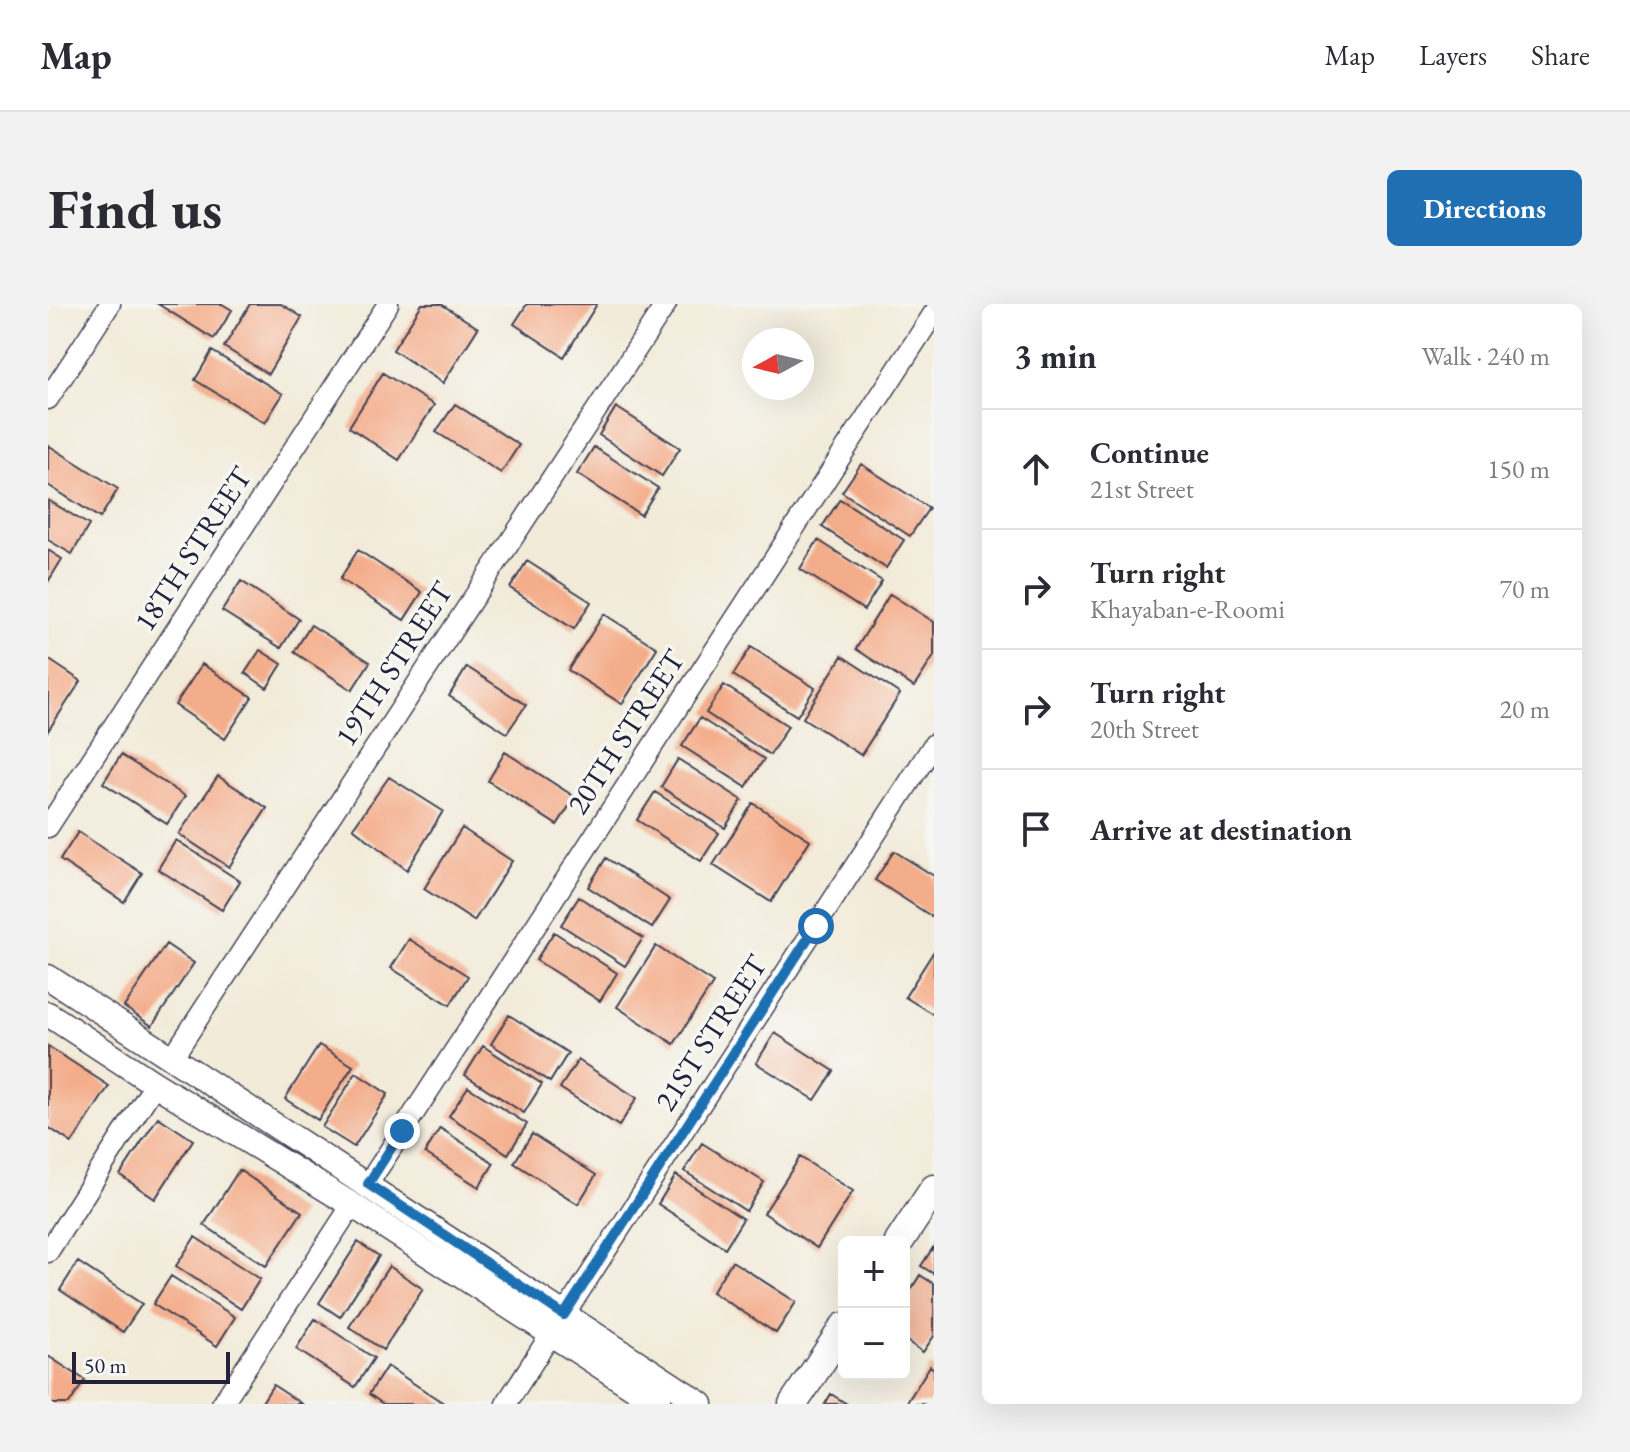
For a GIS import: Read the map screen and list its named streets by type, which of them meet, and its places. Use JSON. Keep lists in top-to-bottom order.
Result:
{
  "streets": {
    "street": [
      "18TH STREET",
      "19TH STREET",
      "20TH STREET",
      "21ST STREET"
    ]
  },
  "scale_bar": "50 m",
  "north": "left",
  "page": {
    "header": "Map",
    "nav": ["Map", "Layers", "Share"],
    "buttons": "Directions",
    "title": "Find us",
    "heading": ["3 min", "Walk · 240 m"],
    "list": [
      ["Continue", "21st Street", "150 m"],
      ["Turn right", "Khayaban-e-Roomi", "70 m"],
      ["Turn right", "20th Street", "20 m"],
      "Arrive at destination"
    ],
    "map_buttons": ["+", "−"],
    "scale": "50 m"
  }
}
